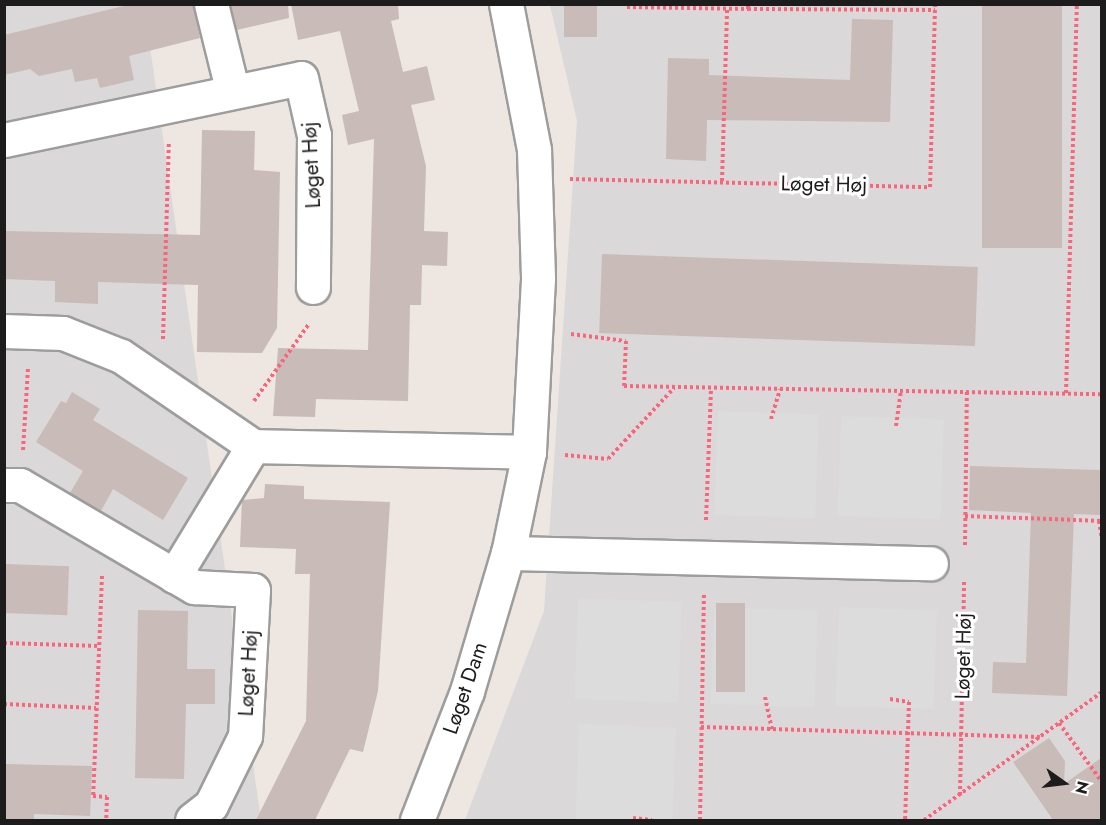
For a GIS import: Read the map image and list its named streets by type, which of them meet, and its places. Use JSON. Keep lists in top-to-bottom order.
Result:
{
  "streets": {
    "street": ["Løget Høj", "Løget Dam"]
  },
  "north": "right"
}
